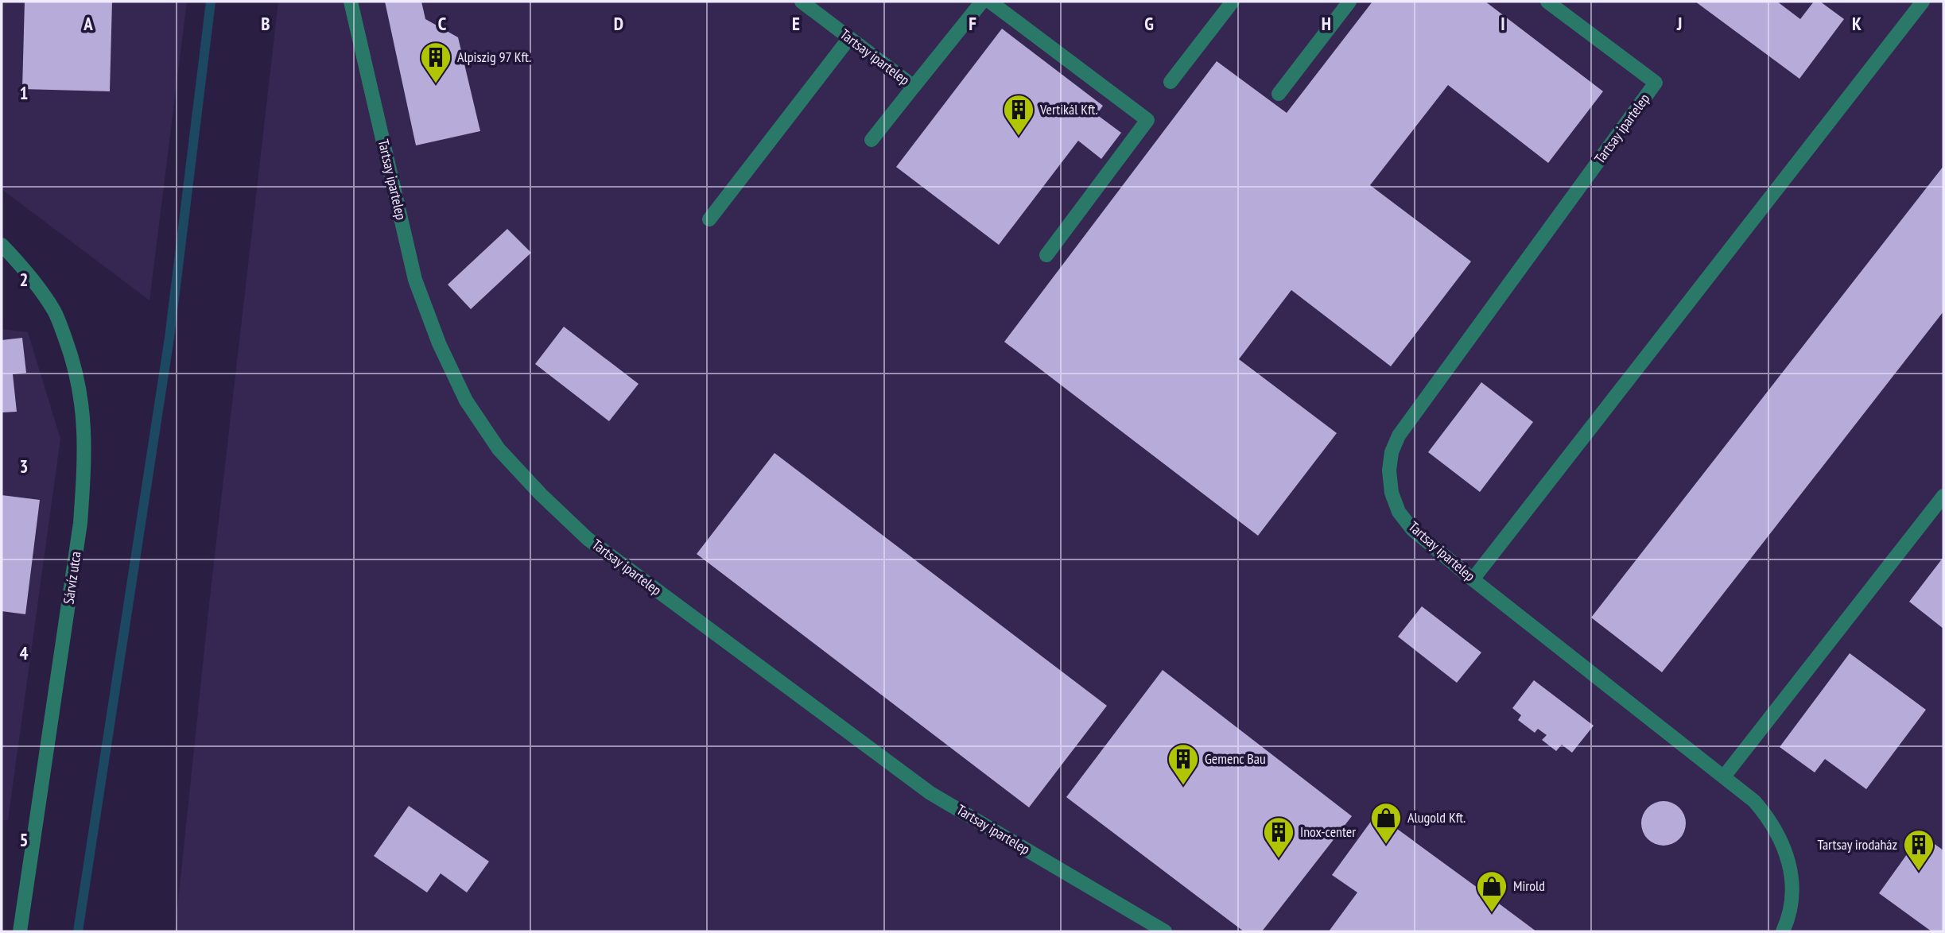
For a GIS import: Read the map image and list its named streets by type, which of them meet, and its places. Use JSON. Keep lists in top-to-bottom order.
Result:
{
  "streets": {
    "street": ["Tartsay ipartelep", "Sárvíz utca"]
  },
  "places": {
    "building": [
      "Alpiszig 97 Kft.",
      "Vertikál Kft.",
      "Gemenc Bau",
      "Inox-center",
      "Tartsay irodaház"
    ],
    "shop": ["Alugold Kft.", "Mirold"]
  },
  "grid": {
    "columns": [
      "A",
      "B",
      "C",
      "D",
      "E",
      "F",
      "G",
      "H",
      "I",
      "J",
      "K"
    ],
    "rows": [
      "1",
      "2",
      "3",
      "4",
      "5"
    ]
  }
}
